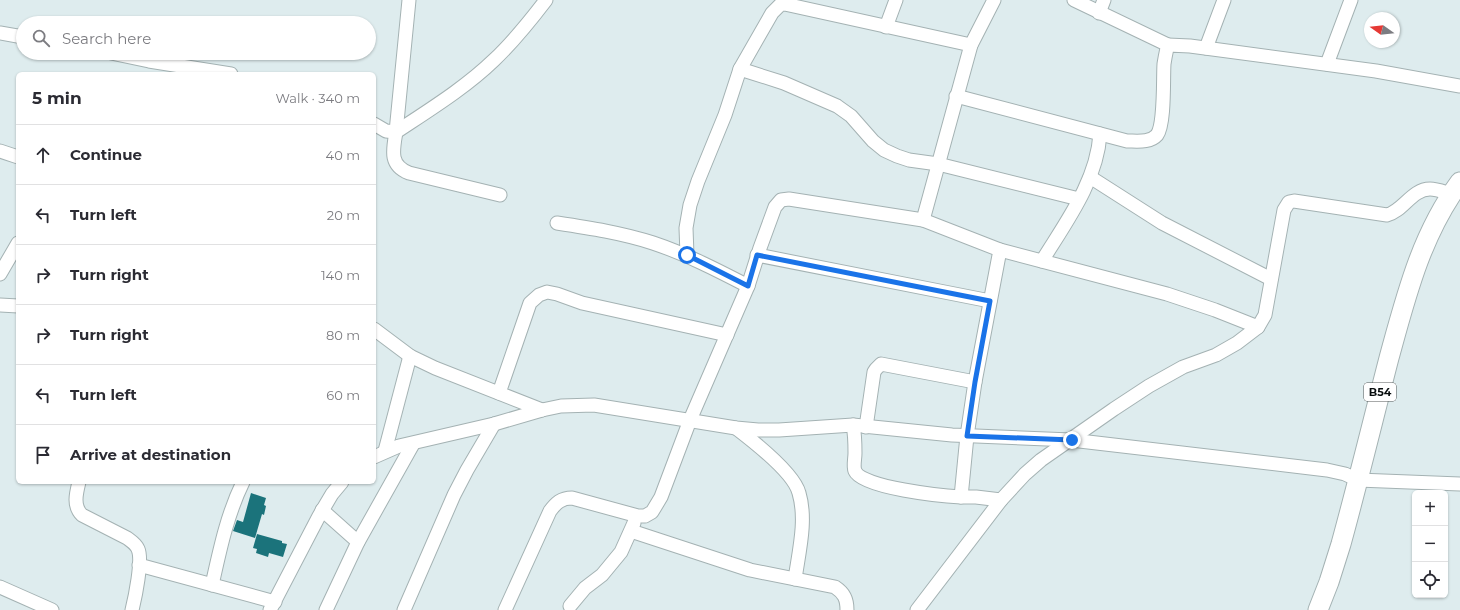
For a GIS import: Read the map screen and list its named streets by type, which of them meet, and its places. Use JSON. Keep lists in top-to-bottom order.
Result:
{
  "streets": {
    "highway": ["B54"]
  },
  "north": "left",
  "page": {
    "search": "Search here",
    "heading": ["5 min", "Walk · 340 m"],
    "list": [
      ["Continue", "40 m"],
      ["Turn left", "20 m"],
      ["Turn right", "140 m"],
      ["Turn right", "80 m"],
      ["Turn left", "60 m"],
      "Arrive at destination"
    ],
    "map_buttons": ["+", "−"]
  }
}
